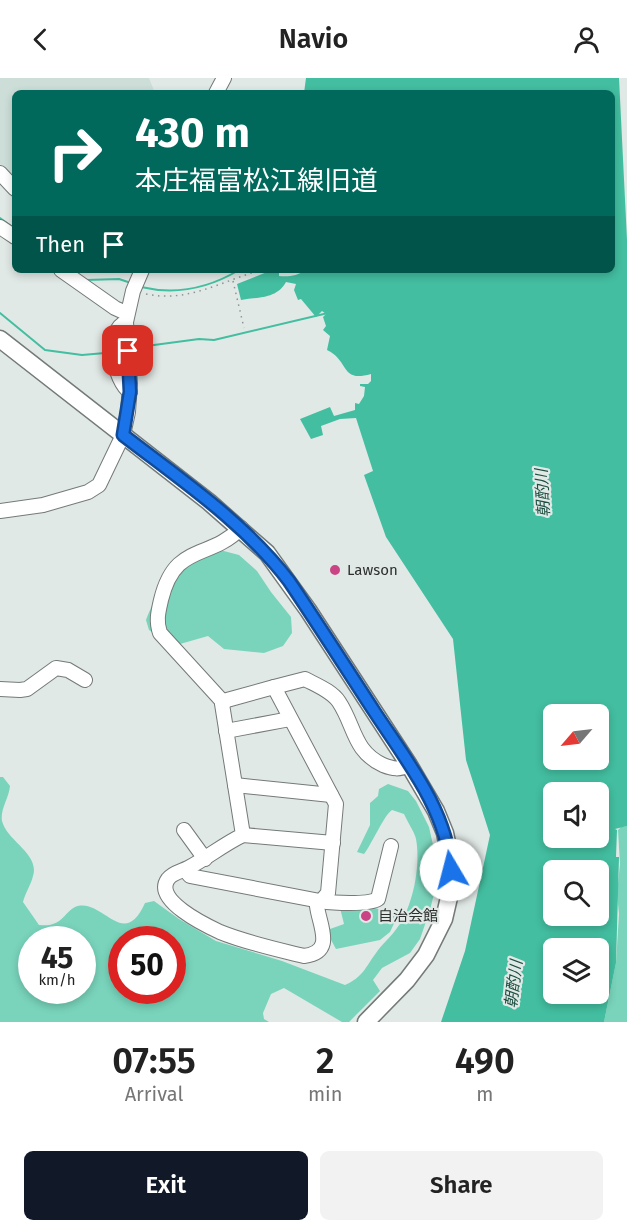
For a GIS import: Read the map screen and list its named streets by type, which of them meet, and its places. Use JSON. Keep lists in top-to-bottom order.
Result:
{
  "water": ["朝酌川"],
  "places": ["Lawson", "自治会館"],
  "north": "bottom left",
  "page": {
    "header": "Navio",
    "turn": ["430 m", "本庄福富松江線旧道"],
    "then": "Then",
    "speed": "45 km/h",
    "limit": "50",
    "eta": [
      "07:55",
      "Arrival",
      "2",
      "min",
      "490",
      "m"
    ],
    "buttons": ["Exit", "Share"]
  }
}
